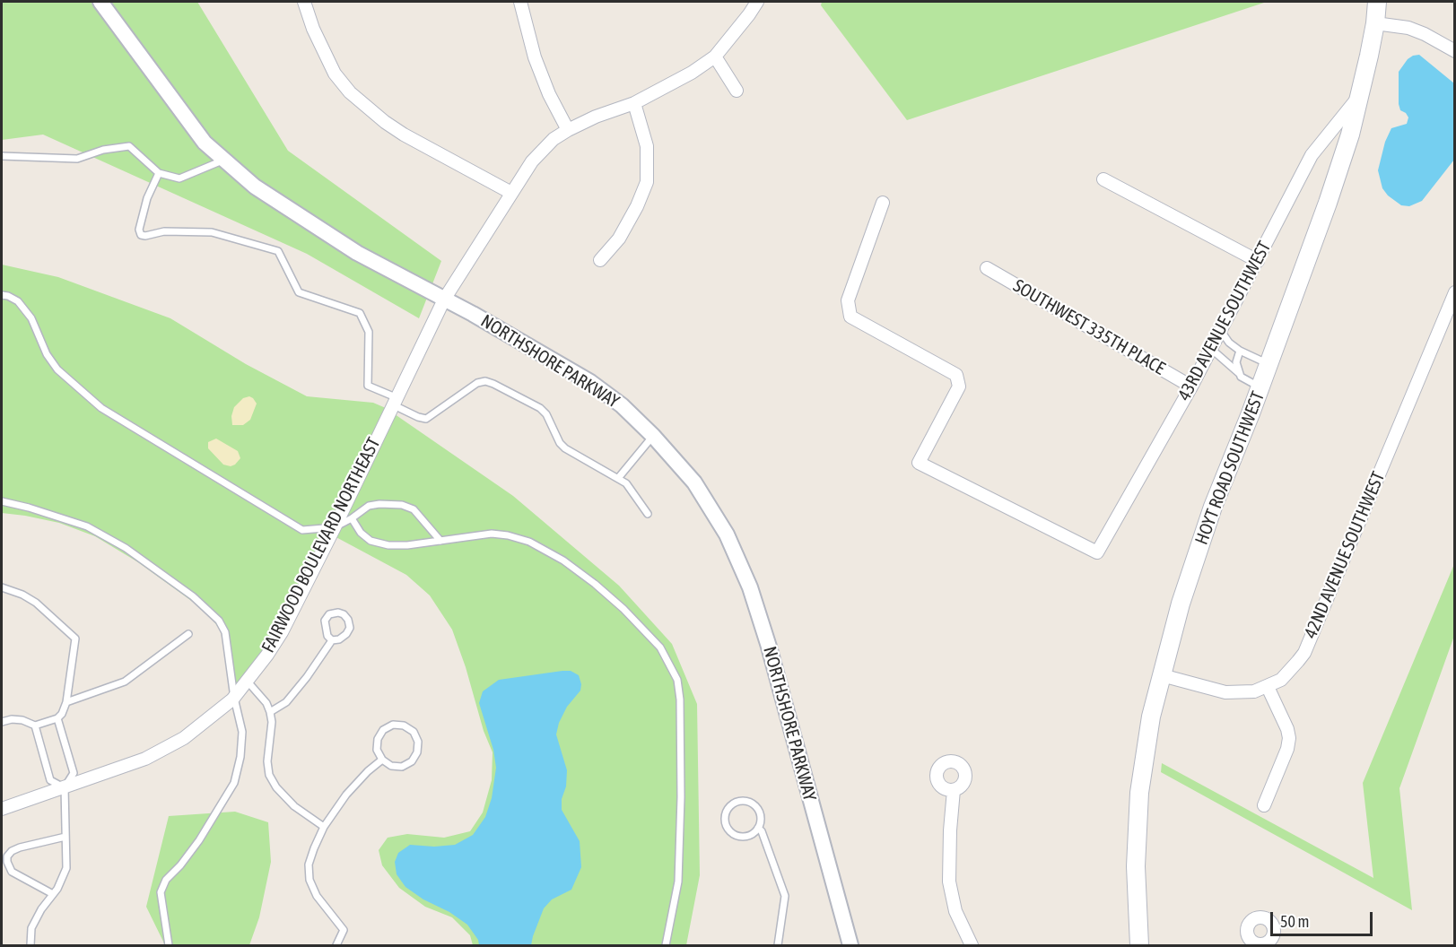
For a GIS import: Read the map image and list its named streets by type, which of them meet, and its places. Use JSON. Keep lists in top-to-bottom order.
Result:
{
  "streets": {
    "main road": ["HOYT ROAD SOUTHWEST"],
    "street": [
      "43RD AVENUE SOUTHWEST",
      "SOUTHWEST 335TH PLACE",
      "NORTHSHORE PARKWAY",
      "FAIRWOOD BOULEVARD NORTHEAST",
      "42ND AVENUE SOUTHWEST"
    ]
  },
  "crossings": [
    ["43RD AVENUE SOUTHWEST", "SOUTHWEST 335TH PLACE"],
    ["43RD AVENUE SOUTHWEST", "HOYT ROAD SOUTHWEST"],
    ["NORTHSHORE PARKWAY", "FAIRWOOD BOULEVARD NORTHEAST"]
  ],
  "scale_bar": "50 m"
}
